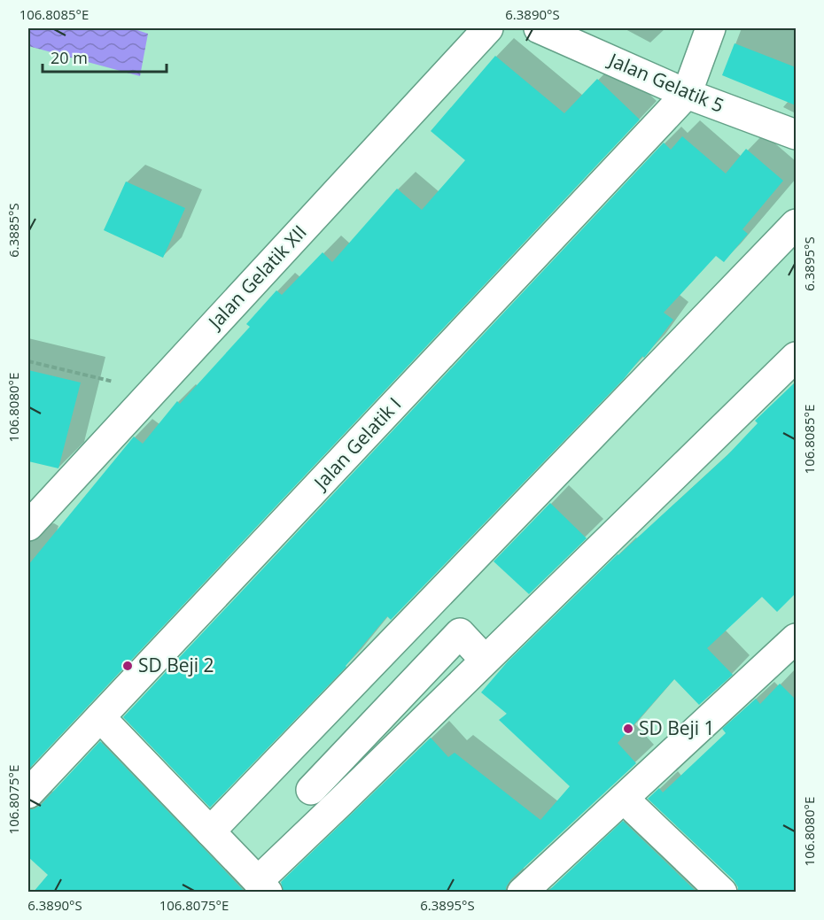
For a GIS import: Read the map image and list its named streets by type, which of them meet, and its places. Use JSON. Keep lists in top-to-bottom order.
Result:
{
  "streets": {
    "street": ["Jalan Gelatik 5", "Jalan Gelatik XII", "Jalan Gelatik I"]
  },
  "crossings": [
    ["Jalan Gelatik 5", "Jalan Gelatik I"]
  ],
  "places": ["SD Beji 2", "SD Beji 1"],
  "scale_bar": "20 m",
  "coordinates": [
    "106.8085°E",
    "6.3890°S",
    "6.3885°S",
    "6.3895°S",
    "106.8080°E",
    "106.8075°E"
  ]
}
